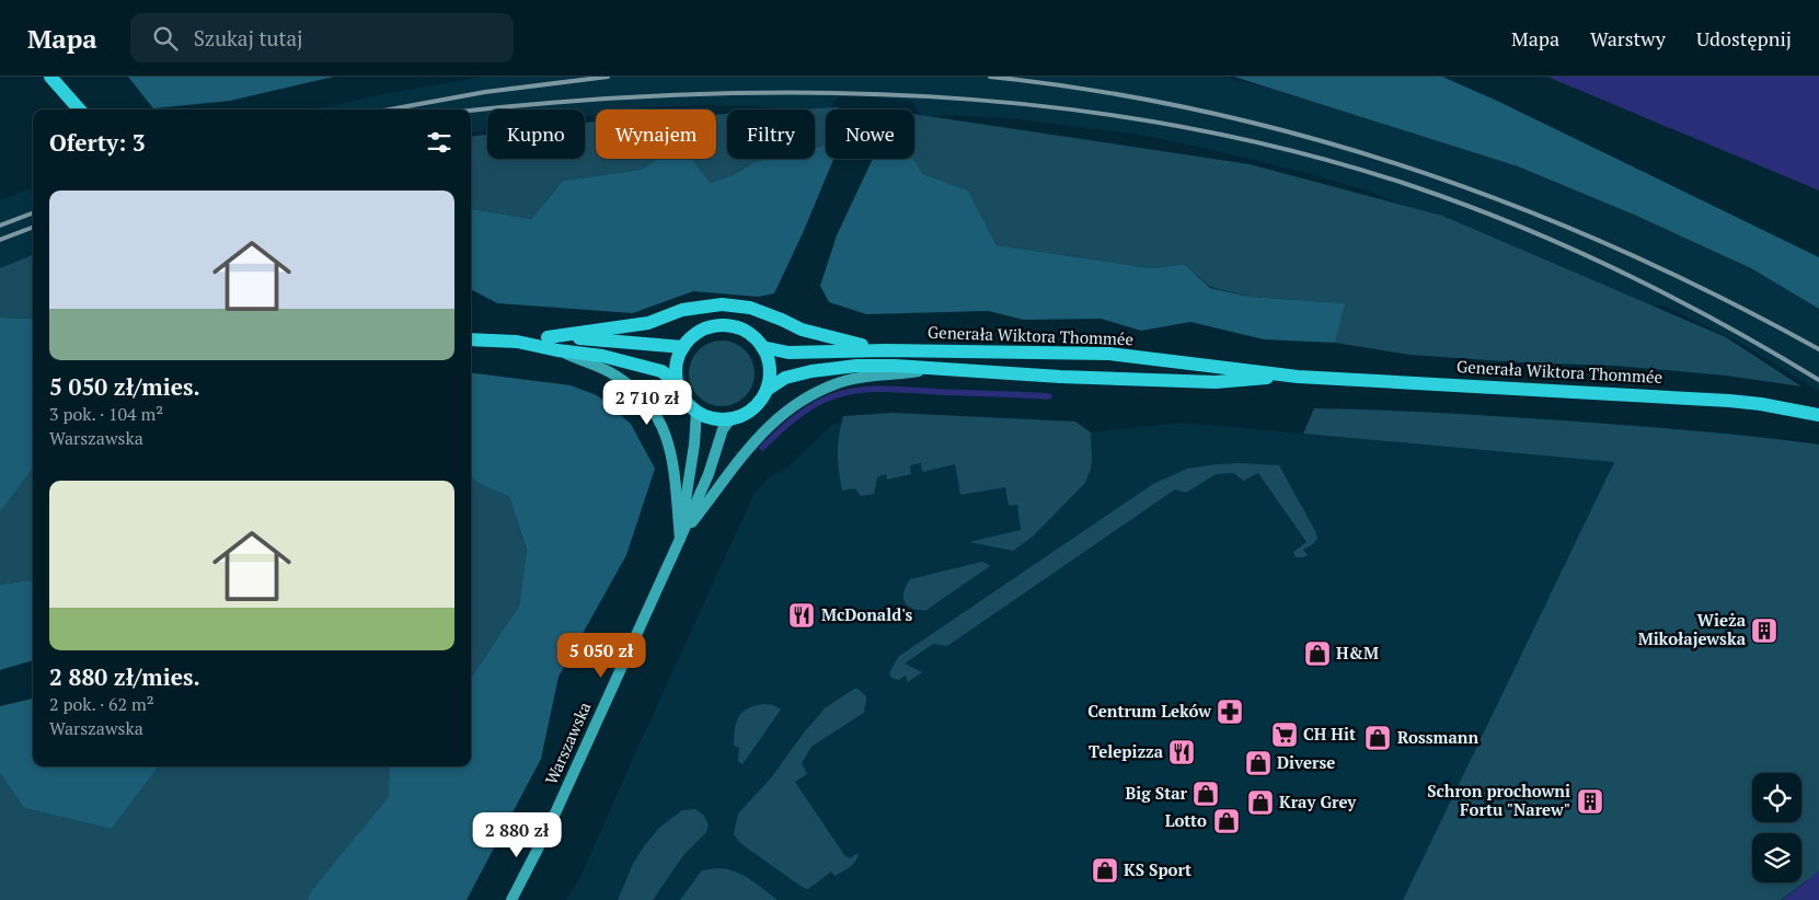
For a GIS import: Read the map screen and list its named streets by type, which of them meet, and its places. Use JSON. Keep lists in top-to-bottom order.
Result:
{
  "streets": {
    "main road": ["Generała Wiktora Thommée", "Warszawska"]
  },
  "crossings": [
    ["Generała Wiktora Thommée", "Warszawska"]
  ],
  "places": {
    "restaurant": ["McDonald's", "Telepizza"],
    "building": ["Wieża Mikołajewska", "Schron prochowni Fortu \"Narew\""],
    "shop": [
      "H&M",
      "Rossmann",
      "Diverse",
      "Big Star",
      "Kray Grey",
      "Lotto",
      "KS Sport"
    ],
    "pharmacy": ["Centrum Leków"],
    "supermarket": ["CH Hit"]
  },
  "page": {
    "header": "Mapa",
    "search": "Szukaj tutaj",
    "nav": ["Mapa", "Warstwy", "Udostępnij"],
    "chip": [
      "Kupno",
      "Wynajem",
      "Filtry",
      "Nowe"
    ],
    "heading": "Oferty: 3",
    "list": [
      {
        "name": "5 050 zł/mies.",
        "note": "3 pok. · 104 m² · Warszawska"
      },
      {
        "name": "2 880 zł/mies.",
        "note": "2 pok. · 62 m² · Warszawska"
      }
    ],
    "price": ["2 710 zł", "5 050 zł", "2 880 zł"]
  }
}
